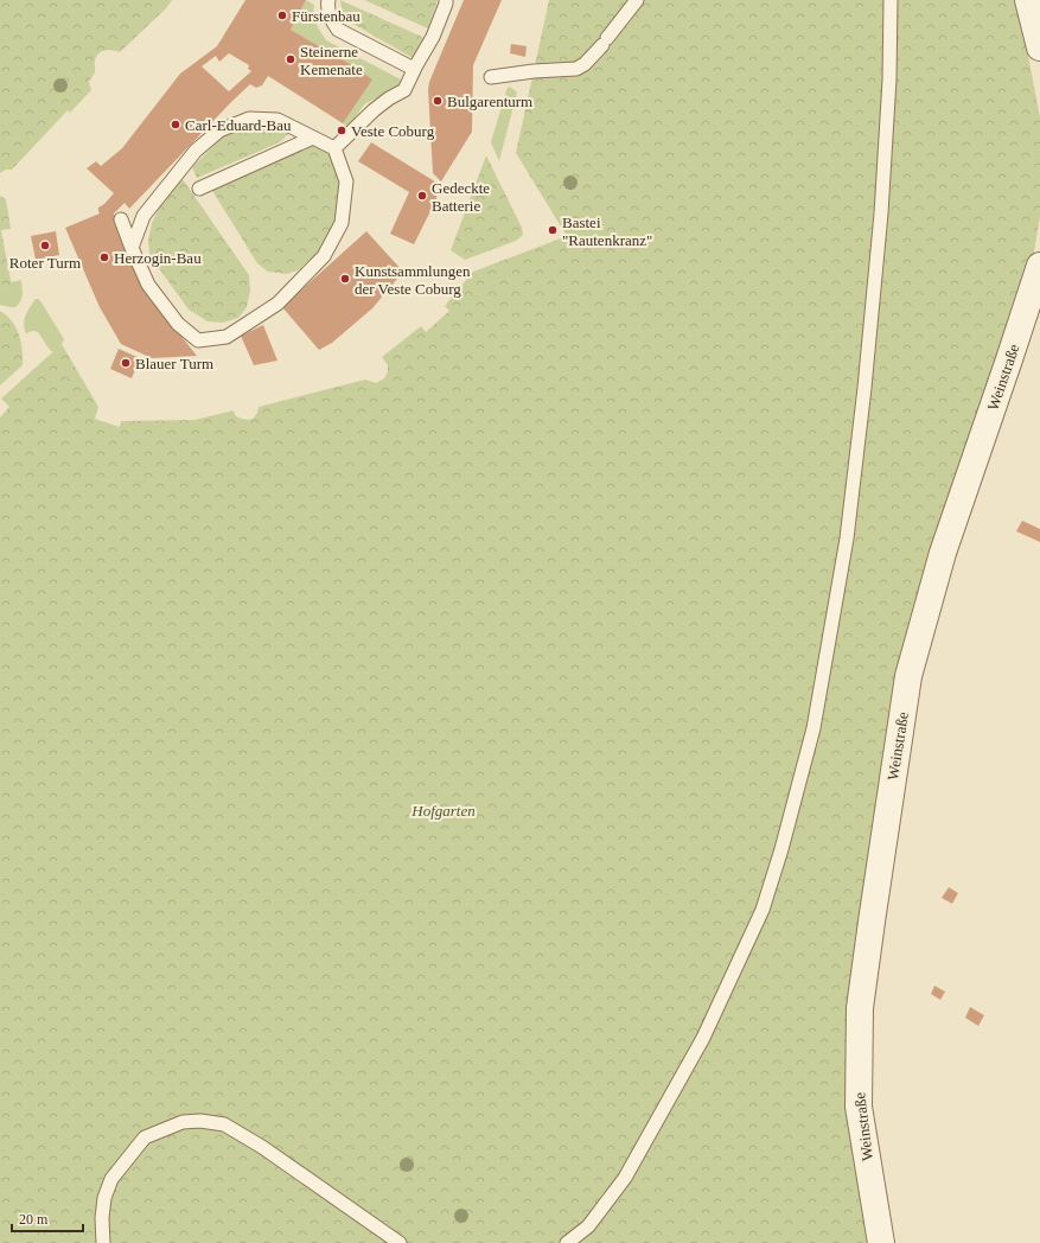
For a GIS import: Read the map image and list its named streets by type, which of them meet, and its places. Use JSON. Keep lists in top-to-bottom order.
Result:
{
  "streets": {
    "street": ["Weinstraße"]
  },
  "parks": ["Hofgarten"],
  "places": [
    "Fürstenbau",
    "Steinerne Kemenate",
    "Bulgarenturm",
    "Carl-Eduard-Bau",
    "Veste Coburg",
    "Gedeckte Batterie",
    "Bastei \"Rautenkranz\"",
    "Roter Turm",
    "Herzogin-Bau",
    "Kunstsammlungen der Veste Coburg",
    "Blauer Turm"
  ],
  "scale_bar": "20 m"
}
